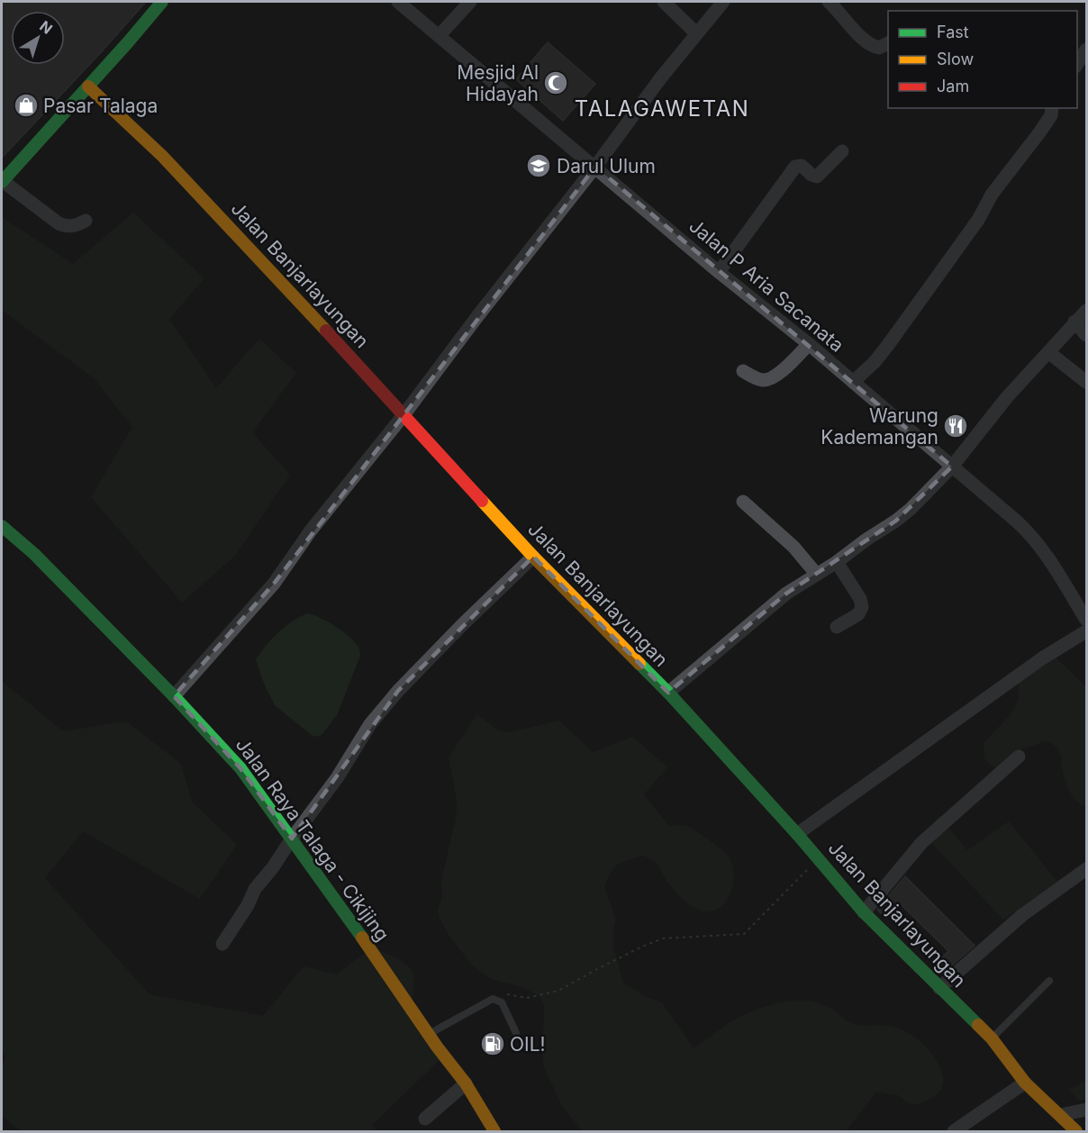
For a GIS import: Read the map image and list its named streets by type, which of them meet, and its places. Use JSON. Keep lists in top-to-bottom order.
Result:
{
  "streets": {
    "street": ["Jalan Banjarlayungan", "Jalan P Aria Sacanata", "Jalan Raya Talaga - Cikijing"]
  },
  "districts": ["TALAGAWETAN"],
  "places": {
    "mosque": ["Mesjid Al Hidayah"],
    "shop": ["Pasar Talaga"],
    "school or university": ["Darul Ulum"],
    "restaurant": ["Warung Kademangan"],
    "fuel station": ["OIL!"]
  },
  "legend": ["Fast", "Slow", "Jam"],
  "north": "top right"
}
